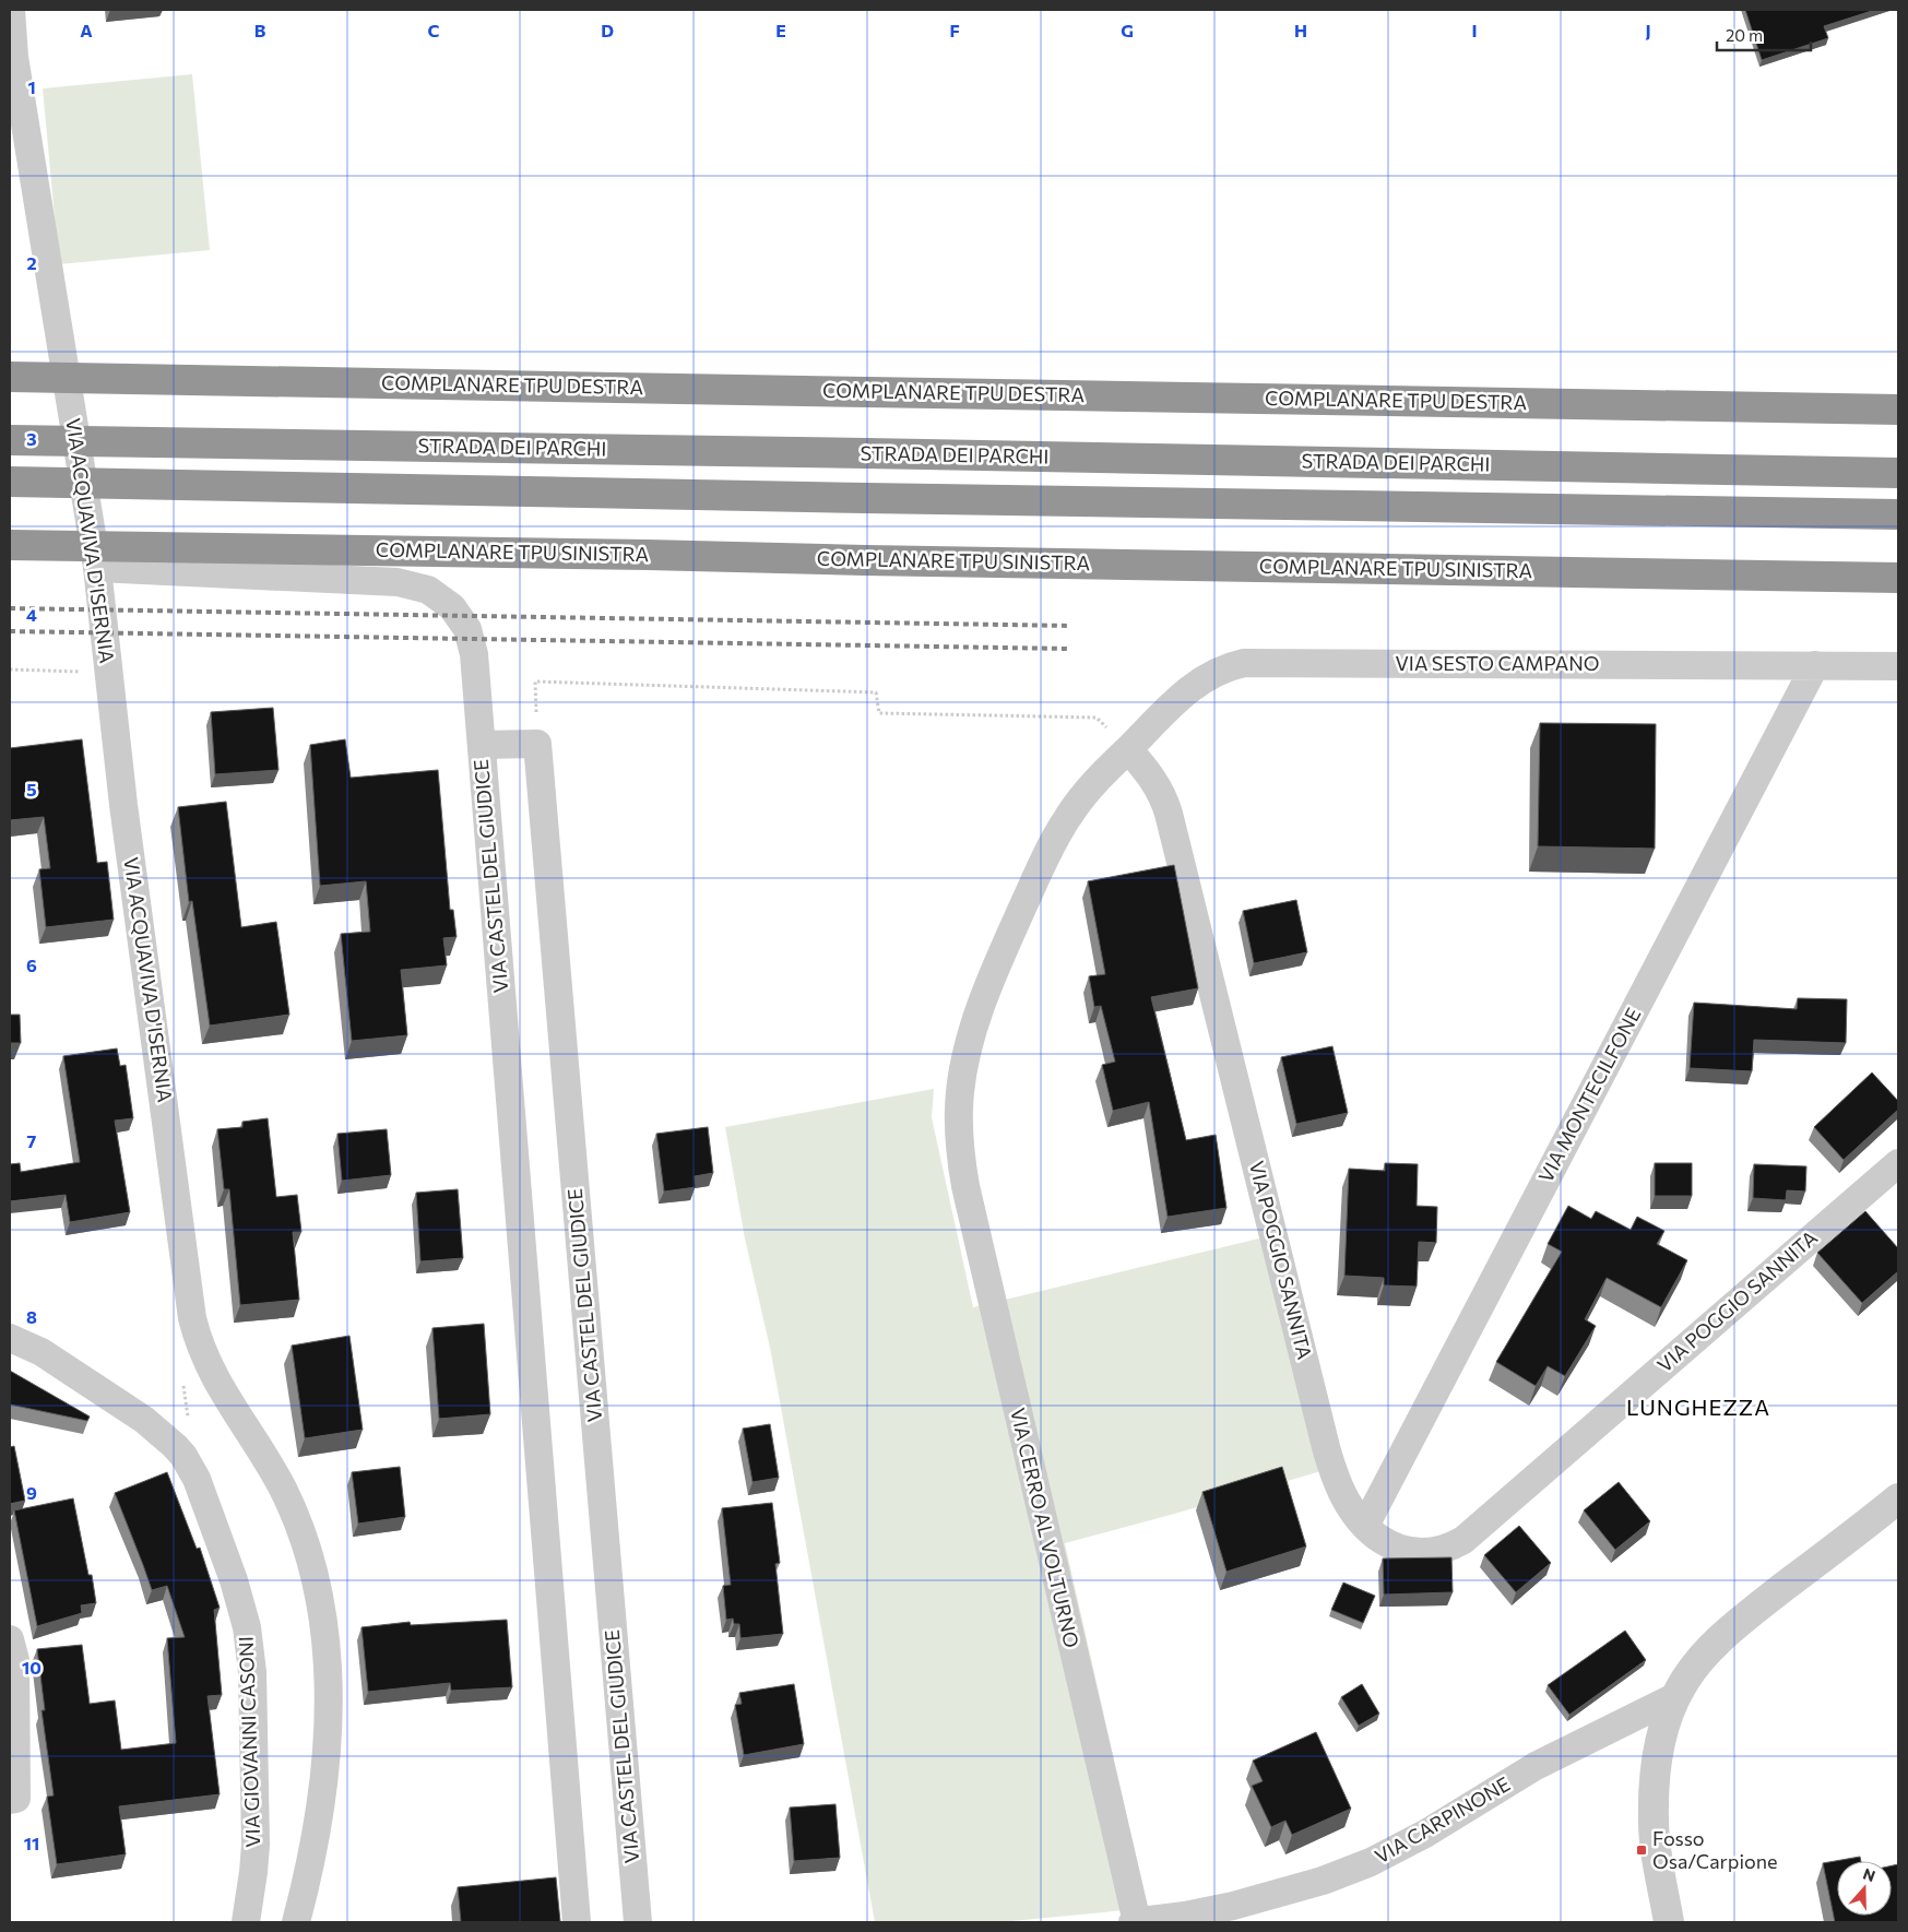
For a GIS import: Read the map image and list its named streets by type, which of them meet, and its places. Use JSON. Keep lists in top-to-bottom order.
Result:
{
  "streets": {
    "highway": ["COMPLANARE TPU DESTRA", "STRADA DEI PARCHI", "COMPLANARE TPU SINISTRA"],
    "street": [
      "VIA ACQUAVIVA D'ISERNIA",
      "VIA SESTO CAMPANO",
      "VIA CASTEL DEL GIUDICE",
      "VIA MONTECILFONE",
      "VIA POGGIO SANNITA",
      "VIA CERRO AL VOLTURNO",
      "VIA GIOVANNI CASONI",
      "VIA CARPINONE"
    ]
  },
  "crossings": [
    ["VIA ACQUAVIVA D'ISERNIA", "VIA CASTEL DEL GIUDICE"],
    ["VIA SESTO CAMPANO", "VIA MONTECILFONE"],
    ["VIA SESTO CAMPANO", "VIA POGGIO SANNITA"],
    ["VIA SESTO CAMPANO", "VIA CERRO AL VOLTURNO"],
    ["VIA MONTECILFONE", "VIA POGGIO SANNITA"],
    ["VIA POGGIO SANNITA", "VIA CERRO AL VOLTURNO"],
    ["VIA CERRO AL VOLTURNO", "VIA CARPINONE"]
  ],
  "districts": ["LUNGHEZZA"],
  "places": {
    "transit": ["Fosso Osa/Carpione"]
  },
  "scale_bar": "20 m",
  "north": "top",
  "grid": {
    "columns": [
      "A",
      "B",
      "C",
      "D",
      "E",
      "F",
      "G",
      "H",
      "I",
      "J"
    ],
    "rows": [
      "1",
      "2",
      "3",
      "4",
      "5",
      "6",
      "7",
      "8",
      "9",
      "10",
      "11"
    ]
  }
}
